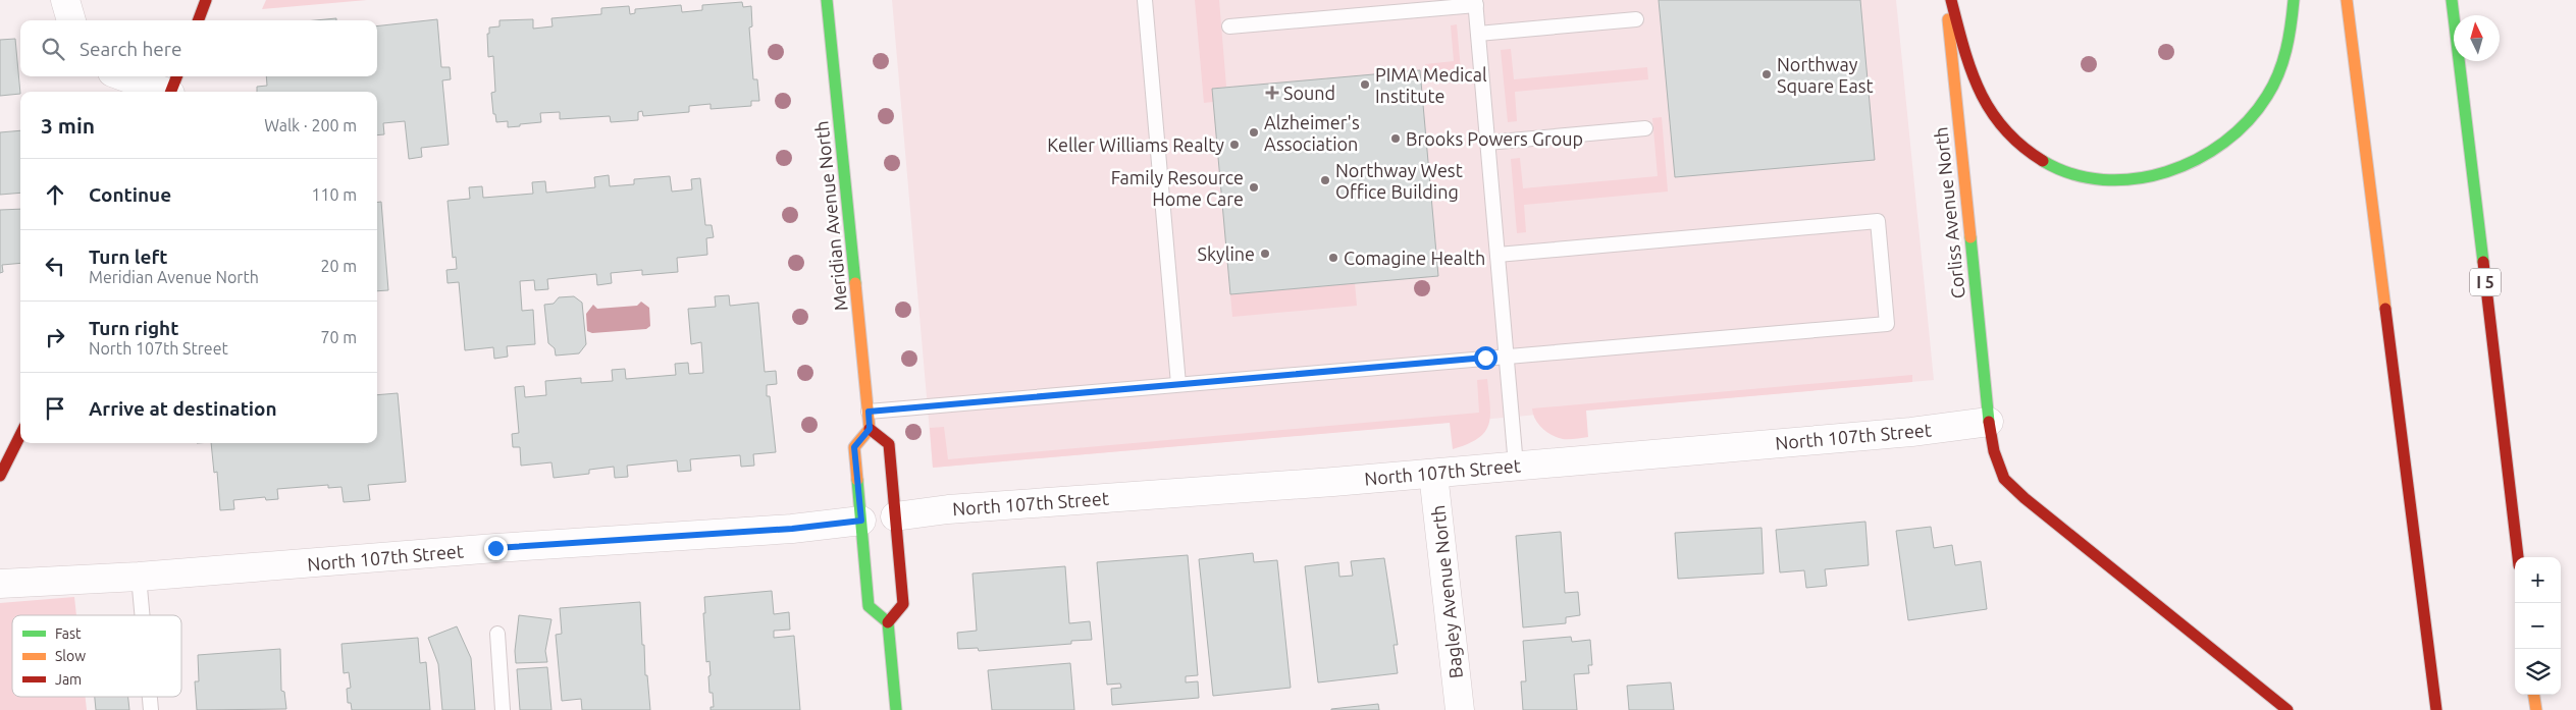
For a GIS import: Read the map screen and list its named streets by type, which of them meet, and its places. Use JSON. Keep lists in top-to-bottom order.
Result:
{
  "streets": {
    "main road": ["Corliss Avenue North", "Meridian Avenue North", "I 5"],
    "street": ["North 107th Street", "Bagley Avenue North"]
  },
  "crossings": [
    ["Corliss Avenue North", "North 107th Street"],
    ["North 107th Street", "Bagley Avenue North"]
  ],
  "places": {
    "other": [
      "Northway Square East",
      "PIMA Medical Institute",
      "Alzheimer's Association",
      "Brooks Powers Group",
      "Keller Williams Realty",
      "Northway West Office Building",
      "Family Resource Home Care",
      "Skyline",
      "Comagine Health"
    ],
    "health": ["Sound"]
  },
  "legend": ["Fast", "Slow", "Jam"],
  "north": "top",
  "page": {
    "search": "Search here",
    "heading": ["3 min", "Walk · 200 m"],
    "list": [
      ["Continue", "110 m"],
      ["Turn left", "Meridian Avenue North", "20 m"],
      ["Turn right", "North 107th Street", "70 m"],
      "Arrive at destination"
    ],
    "map_buttons": ["+", "−"]
  }
}
